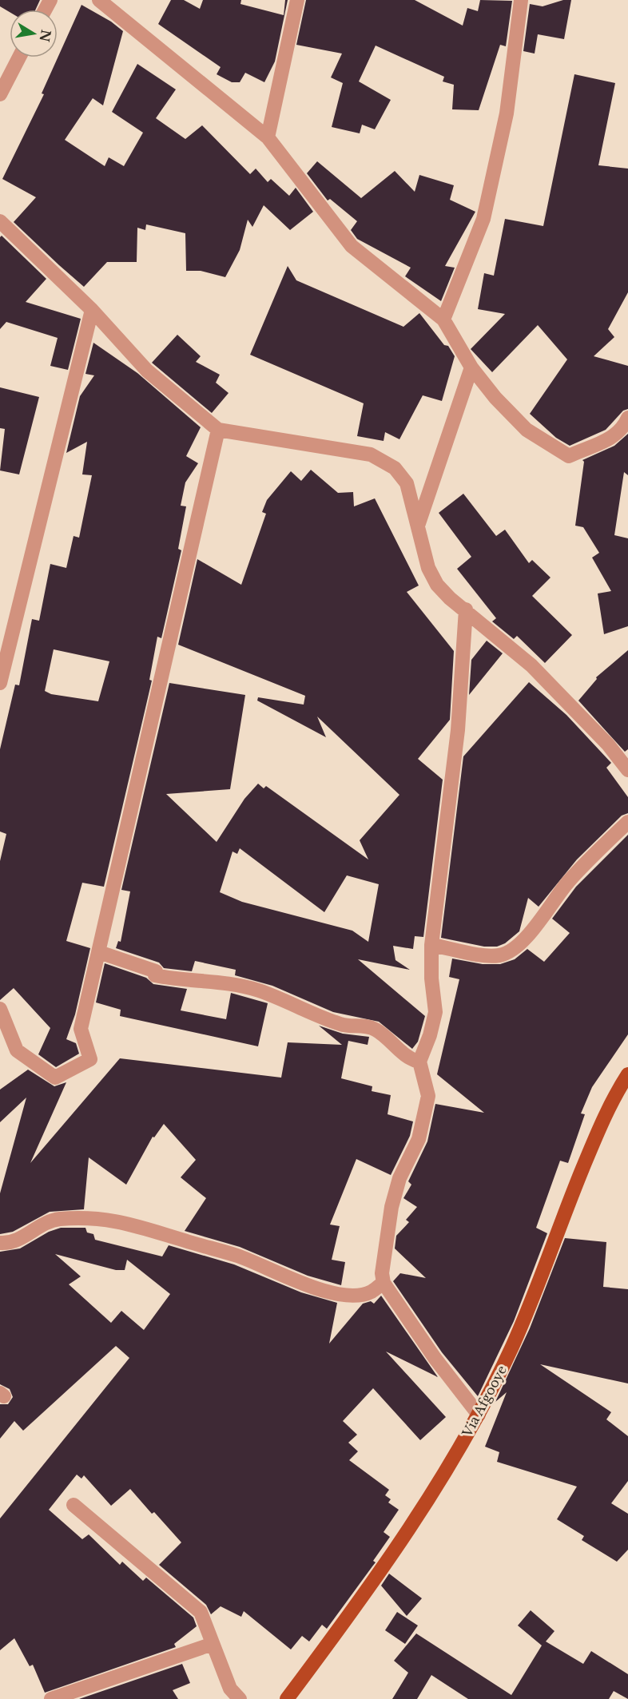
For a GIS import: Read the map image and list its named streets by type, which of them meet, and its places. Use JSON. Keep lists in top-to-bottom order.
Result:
{
  "streets": {
    "main road": ["Via Afgooye"]
  },
  "north": "right"
}
